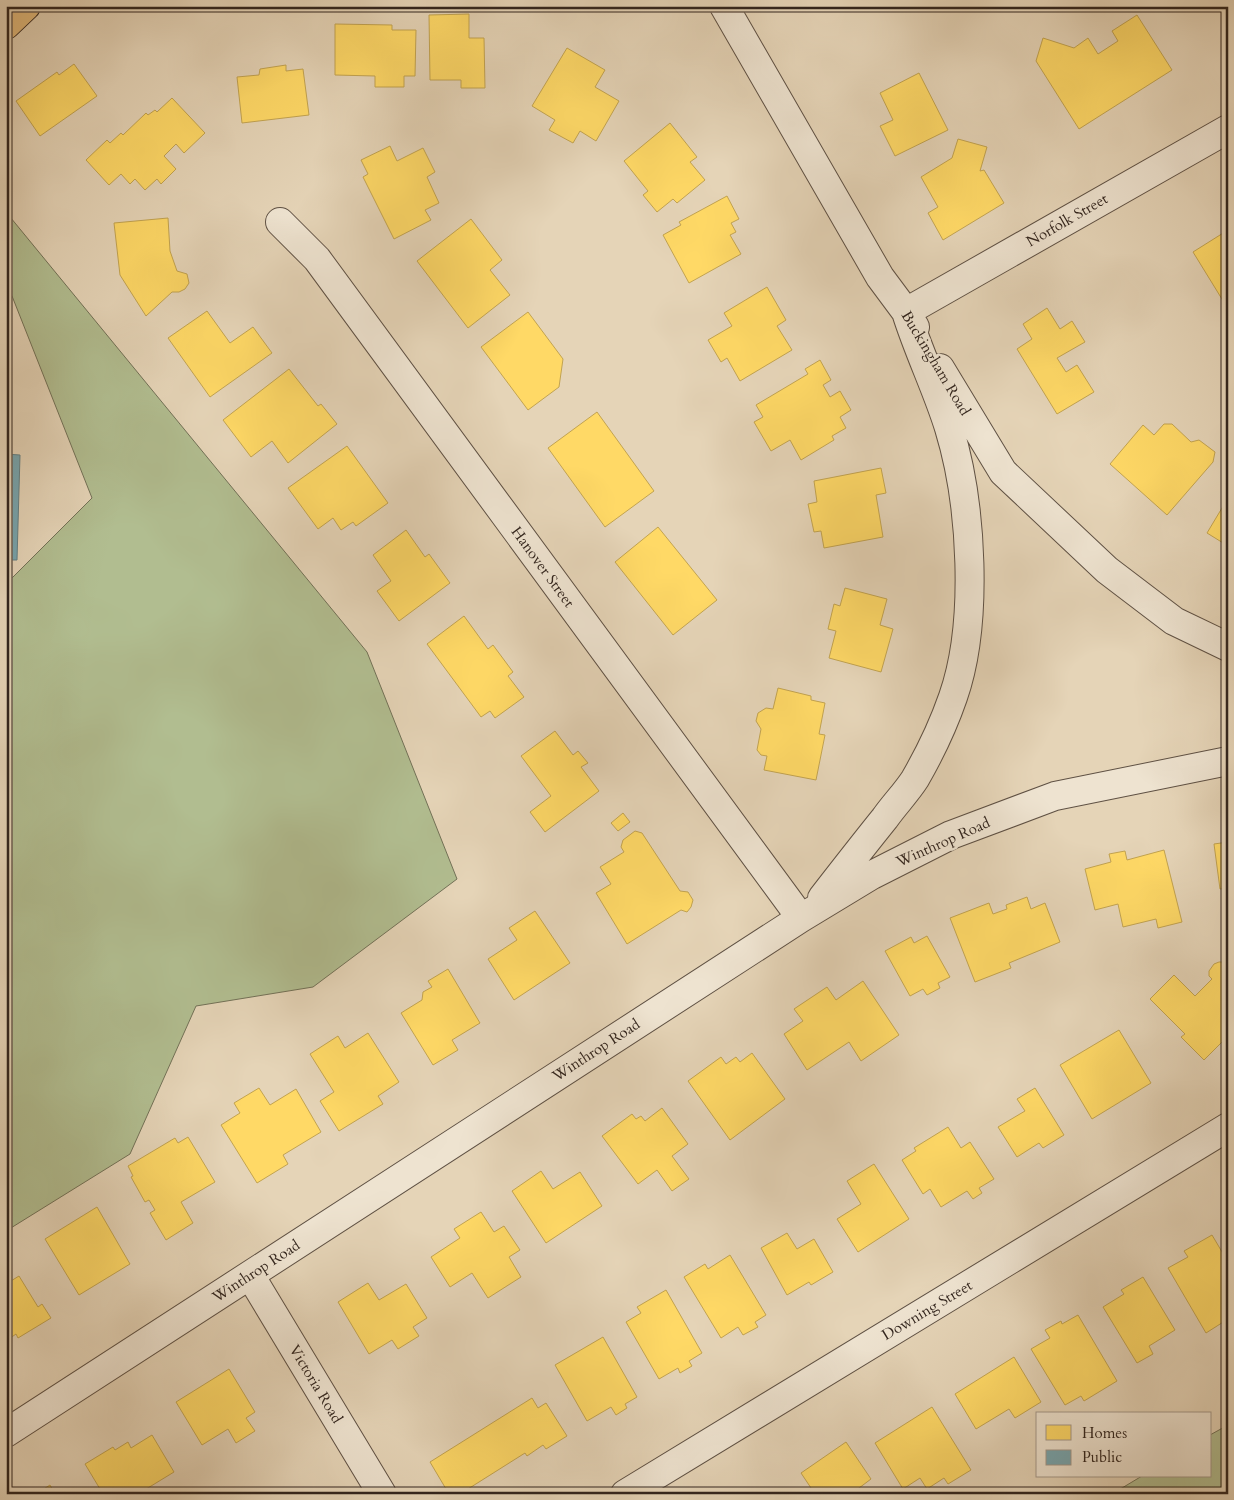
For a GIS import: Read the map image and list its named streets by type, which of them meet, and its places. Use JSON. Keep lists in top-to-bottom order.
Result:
{
  "streets": {
    "street": [
      "Norfolk Street",
      "Buckingham Road",
      "Hanover Street",
      "Winthrop Road",
      "Downing Street",
      "Victoria Road"
    ]
  },
  "crossings": [
    ["Norfolk Street", "Buckingham Road"],
    ["Hanover Street", "Winthrop Road"],
    ["Winthrop Road", "Victoria Road"]
  ],
  "legend": ["Homes", "Public"]
}
